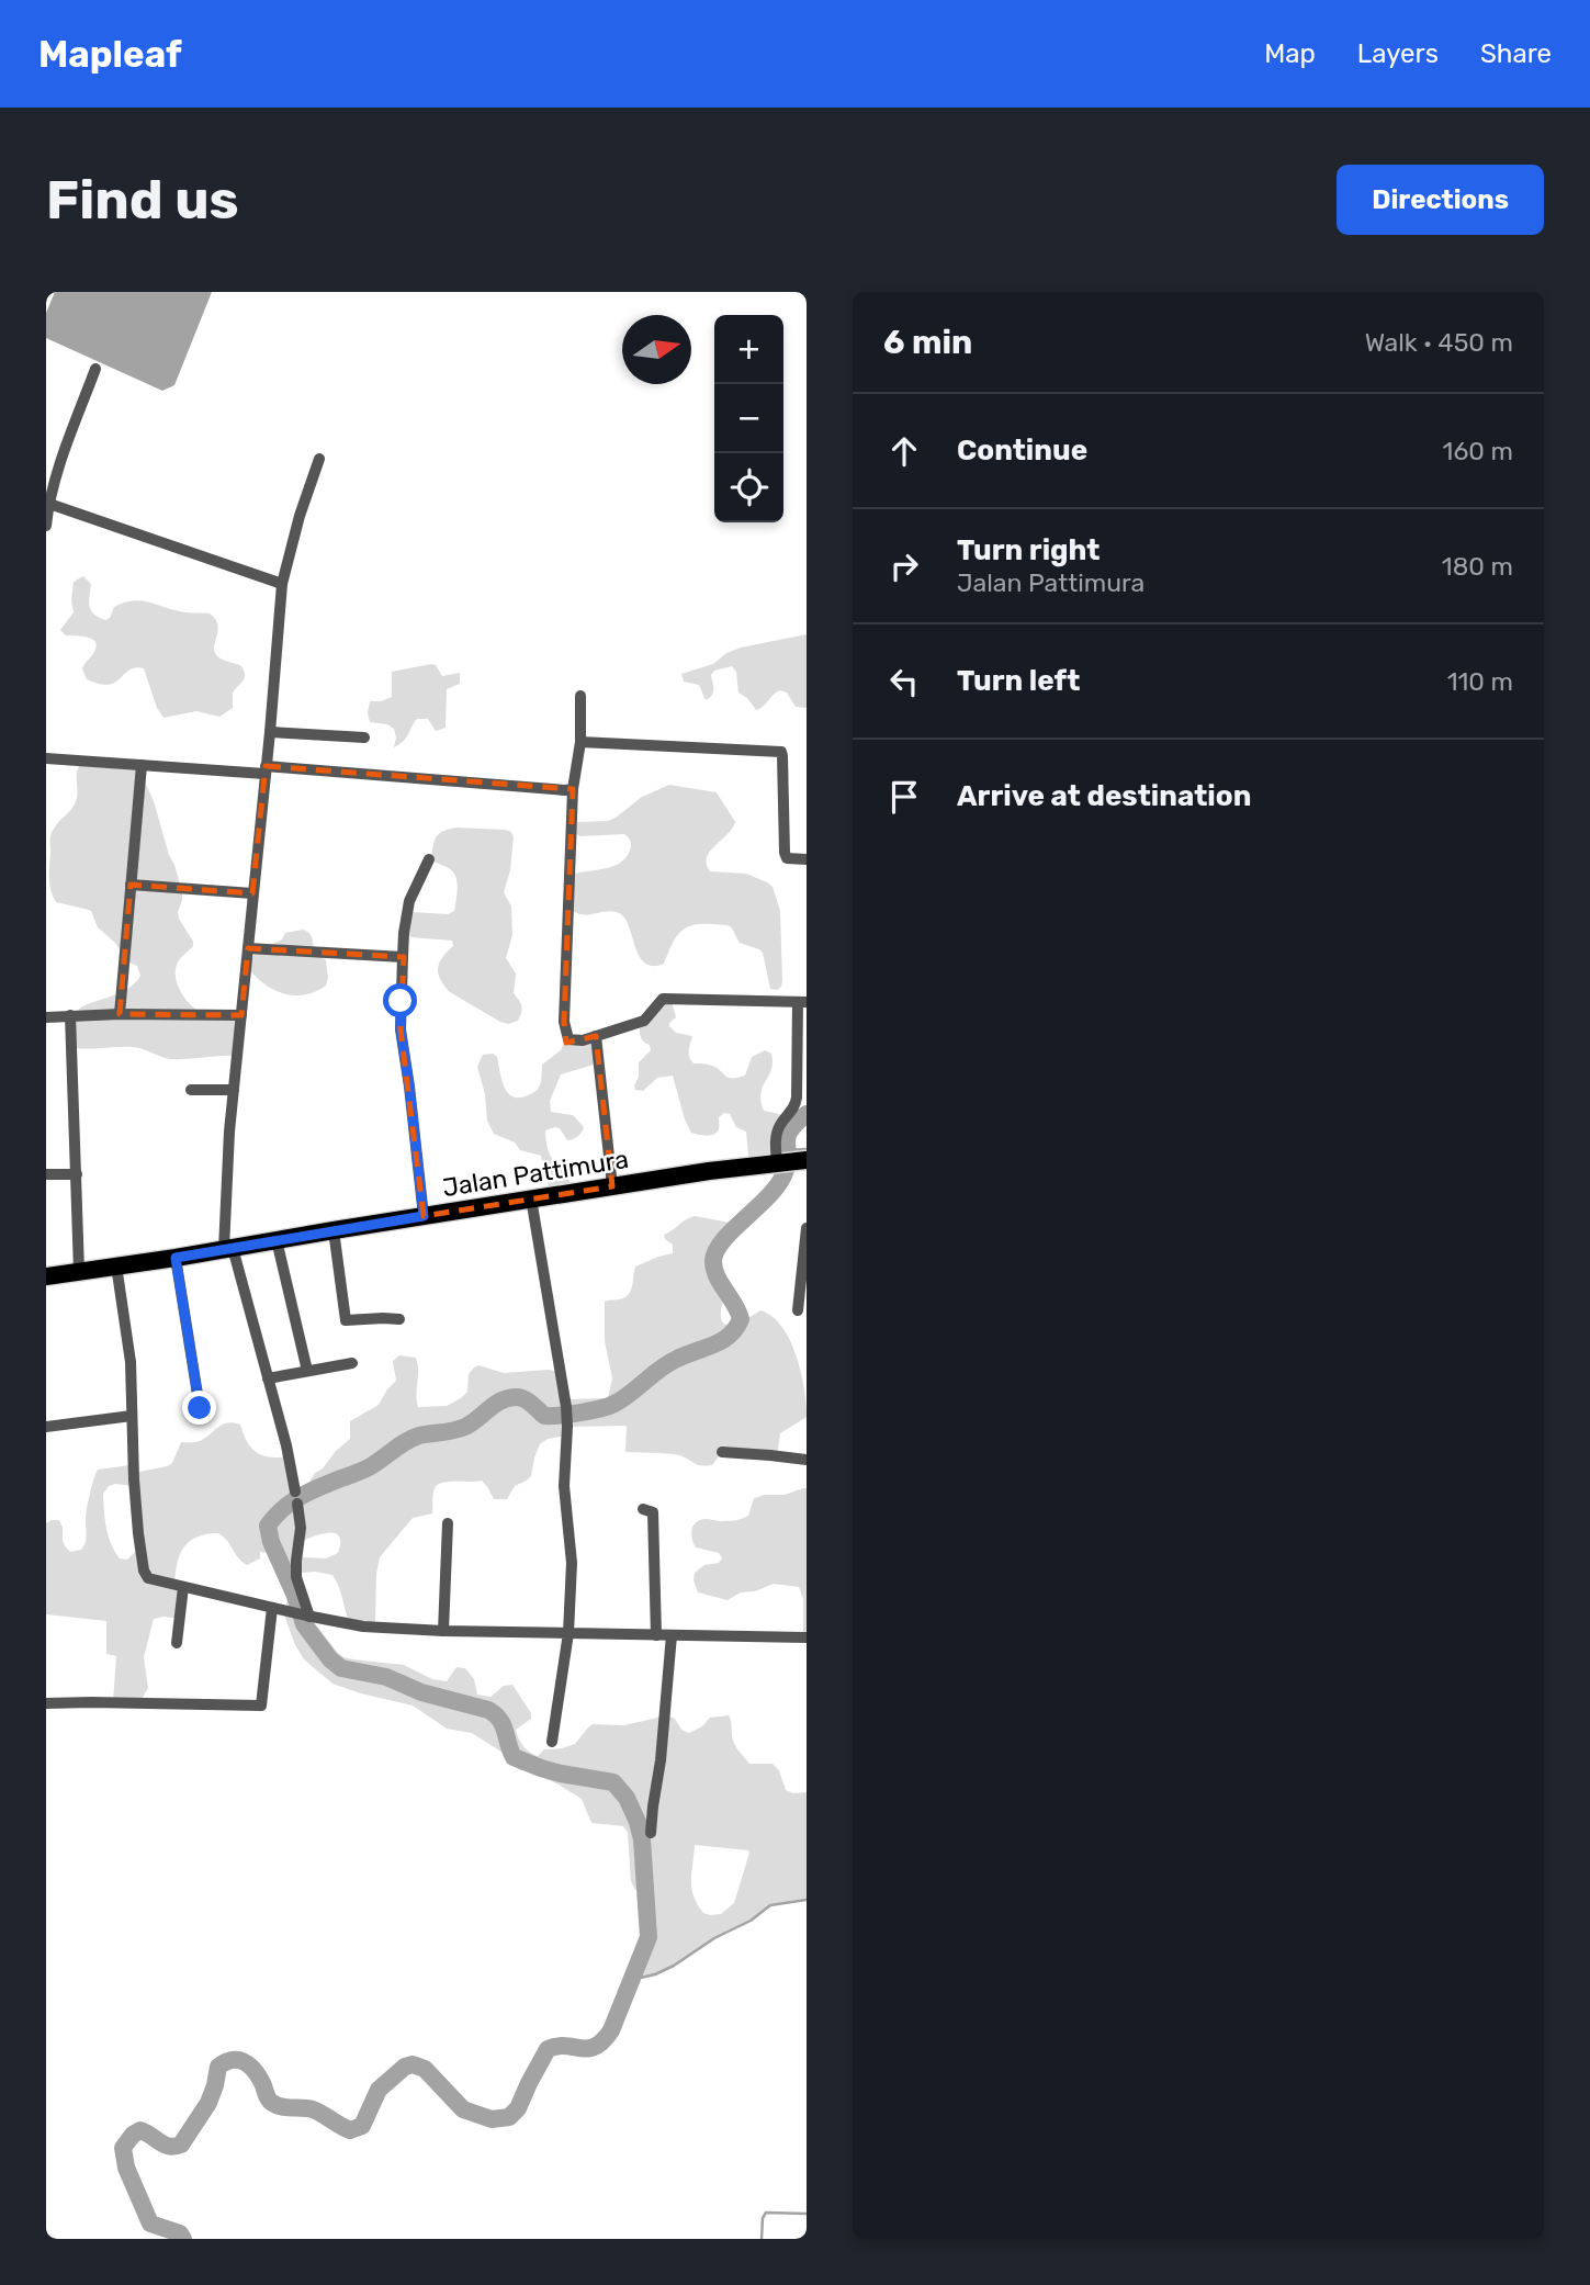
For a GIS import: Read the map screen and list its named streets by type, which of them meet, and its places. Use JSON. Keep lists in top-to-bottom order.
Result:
{
  "streets": {
    "main road": ["Jalan Pattimura"]
  },
  "north": "right",
  "page": {
    "header": "Mapleaf",
    "nav": ["Map", "Layers", "Share"],
    "buttons": "Directions",
    "title": "Find us",
    "heading": ["6 min", "Walk · 450 m"],
    "map_buttons": ["+", "−"],
    "list": [
      ["Continue", "160 m"],
      ["Turn right", "Jalan Pattimura", "180 m"],
      ["Turn left", "110 m"],
      "Arrive at destination"
    ]
  }
}
